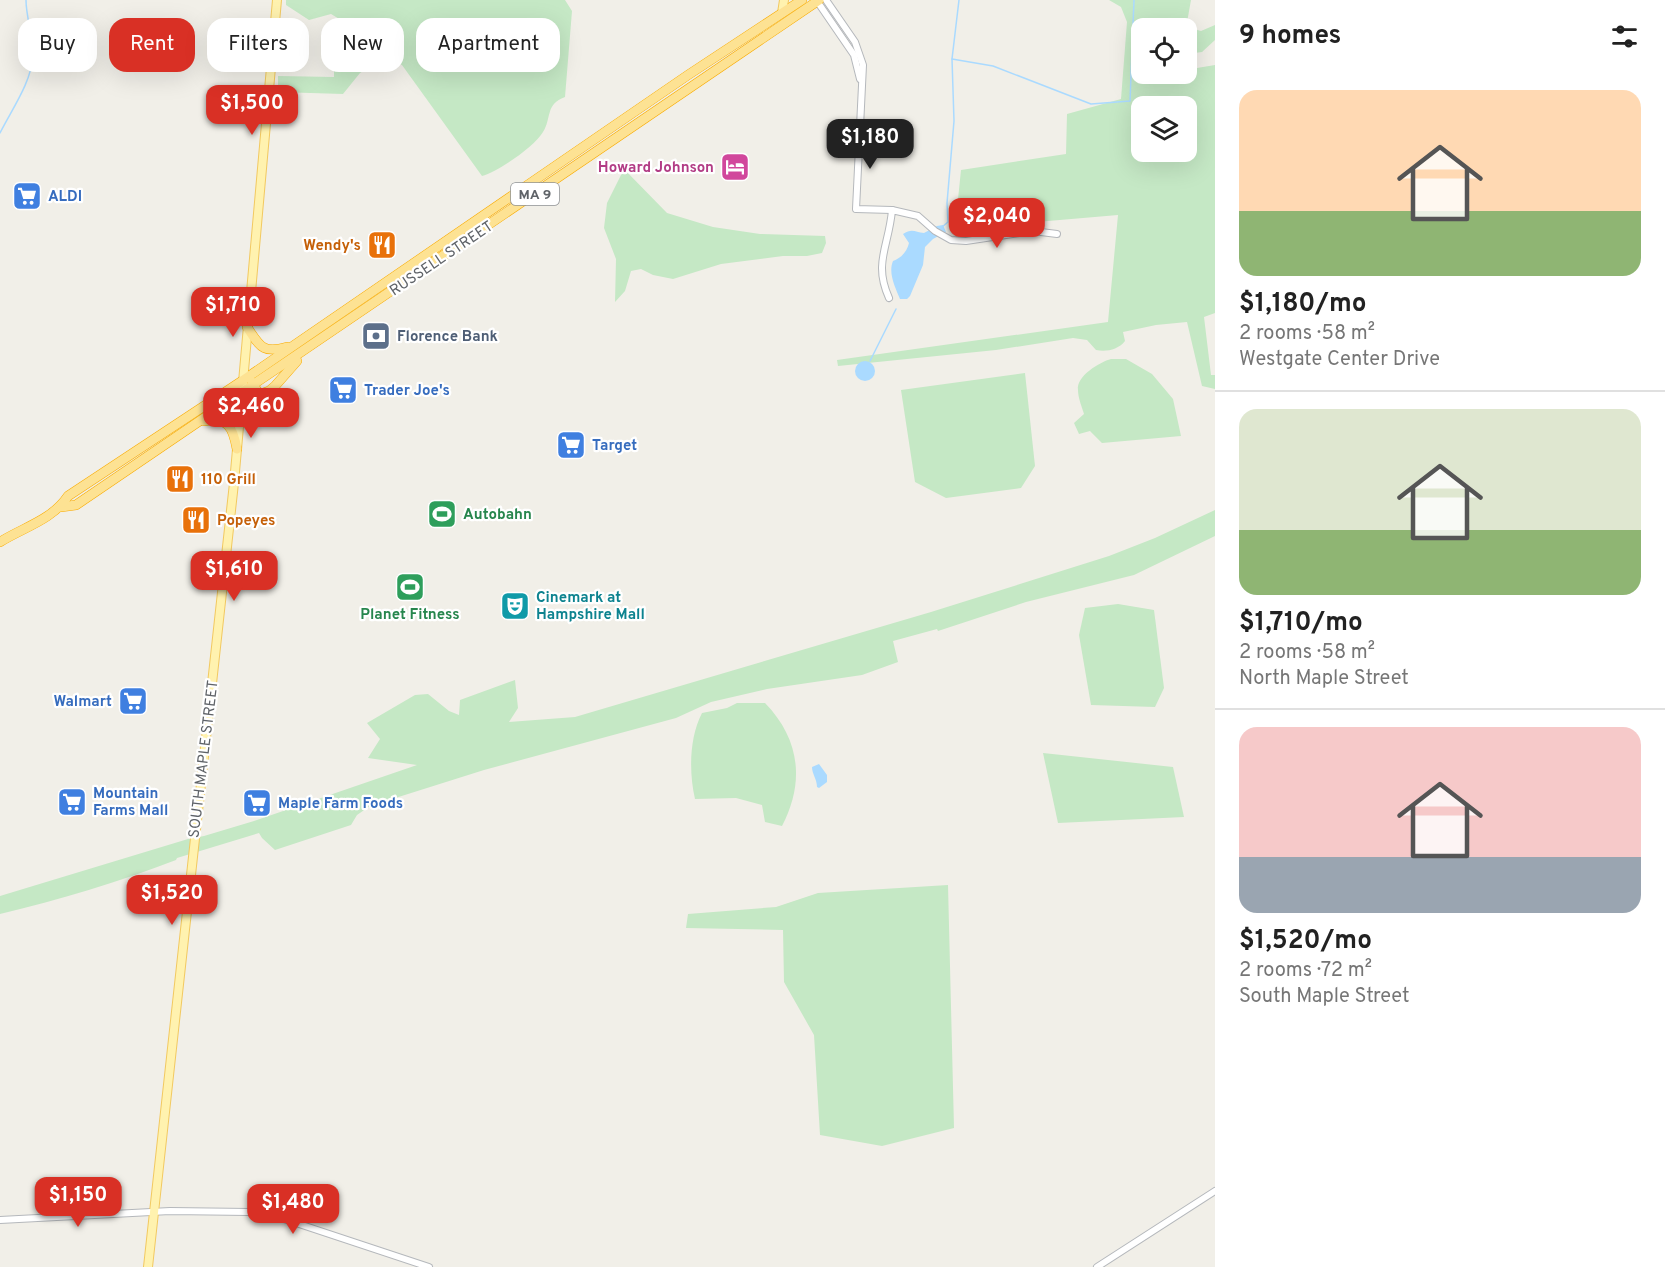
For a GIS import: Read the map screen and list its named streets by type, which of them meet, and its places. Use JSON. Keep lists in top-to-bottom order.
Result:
{
  "streets": {
    "highway": ["MA 9", "RUSSELL STREET"],
    "main road": ["SOUTH MAPLE STREET"]
  },
  "crossings": [
    ["RUSSELL STREET", "SOUTH MAPLE STREET"]
  ],
  "places": {
    "hotel": ["Howard Johnson"],
    "supermarket": [
      "ALDI",
      "Trader Joe's",
      "Target",
      "Walmart",
      "Mountain Farms Mall",
      "Maple Farm Foods"
    ],
    "restaurant": ["Wendy's", "110 Grill", "Popeyes"],
    "bank": ["Florence Bank"],
    "sports": ["Autobahn", "Planet Fitness"],
    "theatre": ["Cinemark at Hampshire Mall"]
  },
  "page": {
    "heading": "9 homes",
    "chip": [
      "Buy",
      "Rent",
      "Filters",
      "New",
      "Apartment"
    ],
    "list": [
      {
        "name": "$1,180/mo",
        "note": "2 rooms · 58 m² · Westgate Center Drive"
      },
      {
        "name": "$1,710/mo",
        "note": "2 rooms · 58 m² · North Maple Street"
      },
      {
        "name": "$1,520/mo",
        "note": "2 rooms · 72 m² · South Maple Street"
      }
    ],
    "price": [
      "$1,500",
      "$1,180",
      "$2,040",
      "$1,710",
      "$2,460",
      "$1,610",
      "$1,520",
      "$1,150",
      "$1,480"
    ]
  }
}
